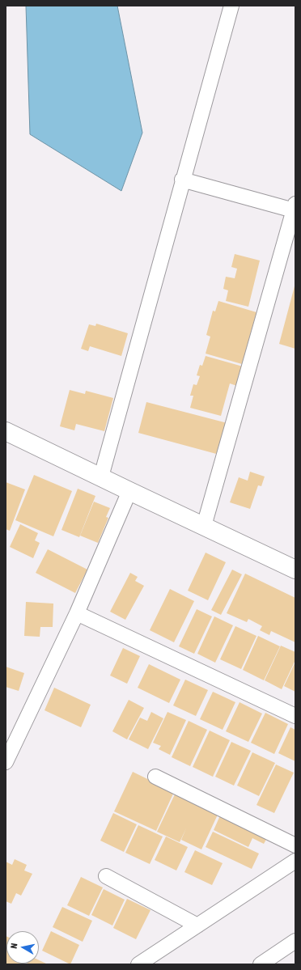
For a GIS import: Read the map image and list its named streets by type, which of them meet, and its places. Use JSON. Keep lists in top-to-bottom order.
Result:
{
  "north": "left"
}
